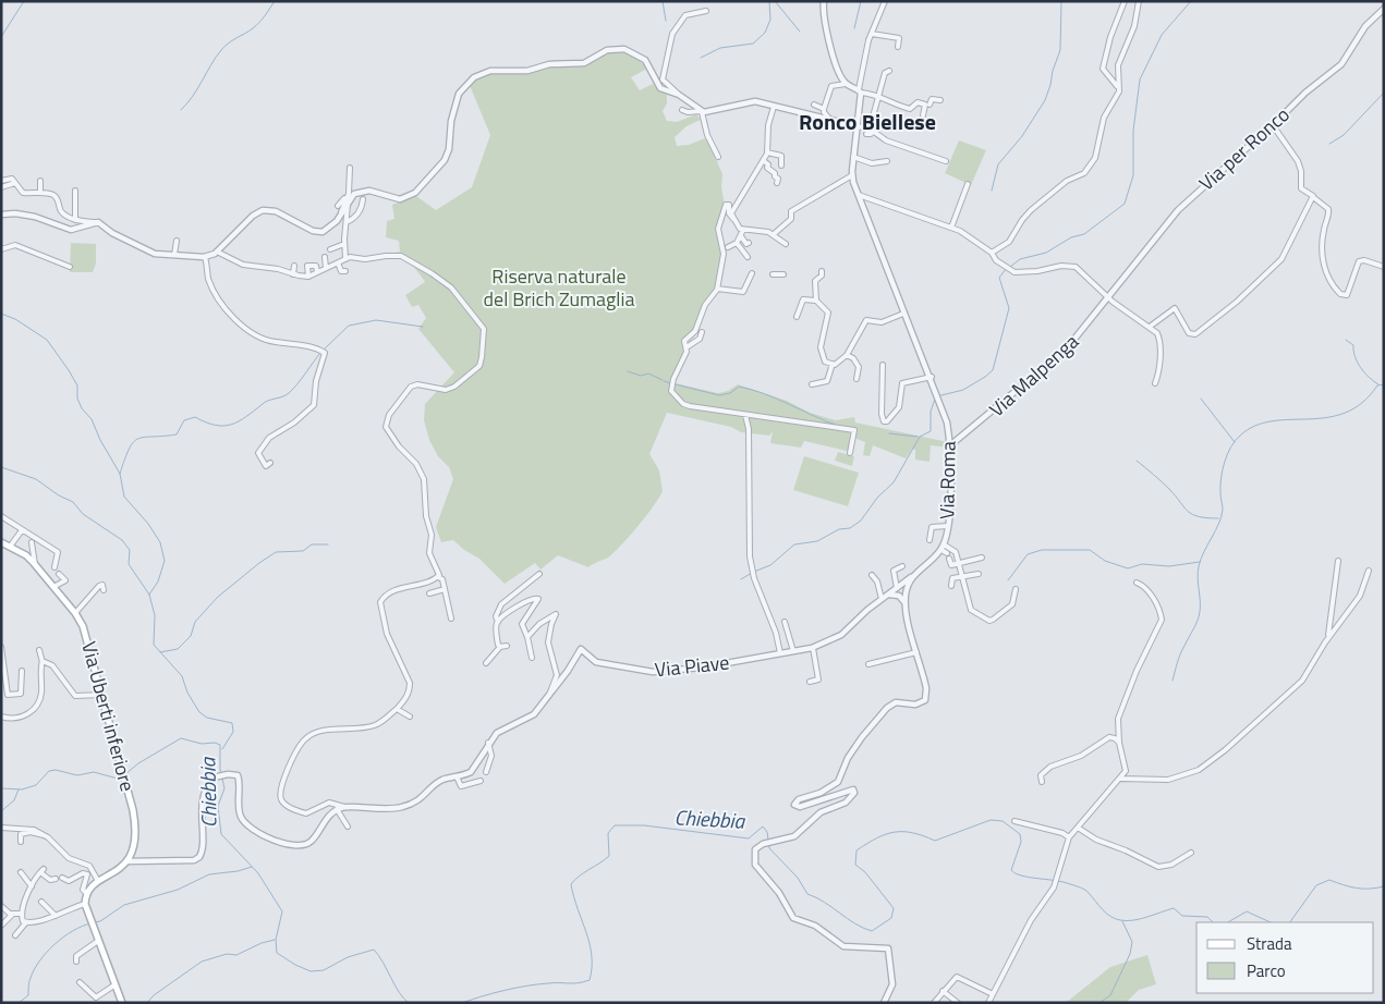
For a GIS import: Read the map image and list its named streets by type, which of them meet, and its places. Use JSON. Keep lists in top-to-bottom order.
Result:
{
  "streets": {
    "main road": ["Via Uberti inferiore"],
    "street": [
      "Via per Ronco",
      "Via Malpenga",
      "Via Roma",
      "Via Piave"
    ]
  },
  "crossings": [
    ["Via per Ronco", "Via Malpenga"],
    ["Via Malpenga", "Via Roma"]
  ],
  "districts": ["Ronco Biellese"],
  "water": ["Chiebbia"],
  "parks": ["Riserva naturale del Brich Zumaglia"],
  "legend": ["Strada", "Parco"]
}
